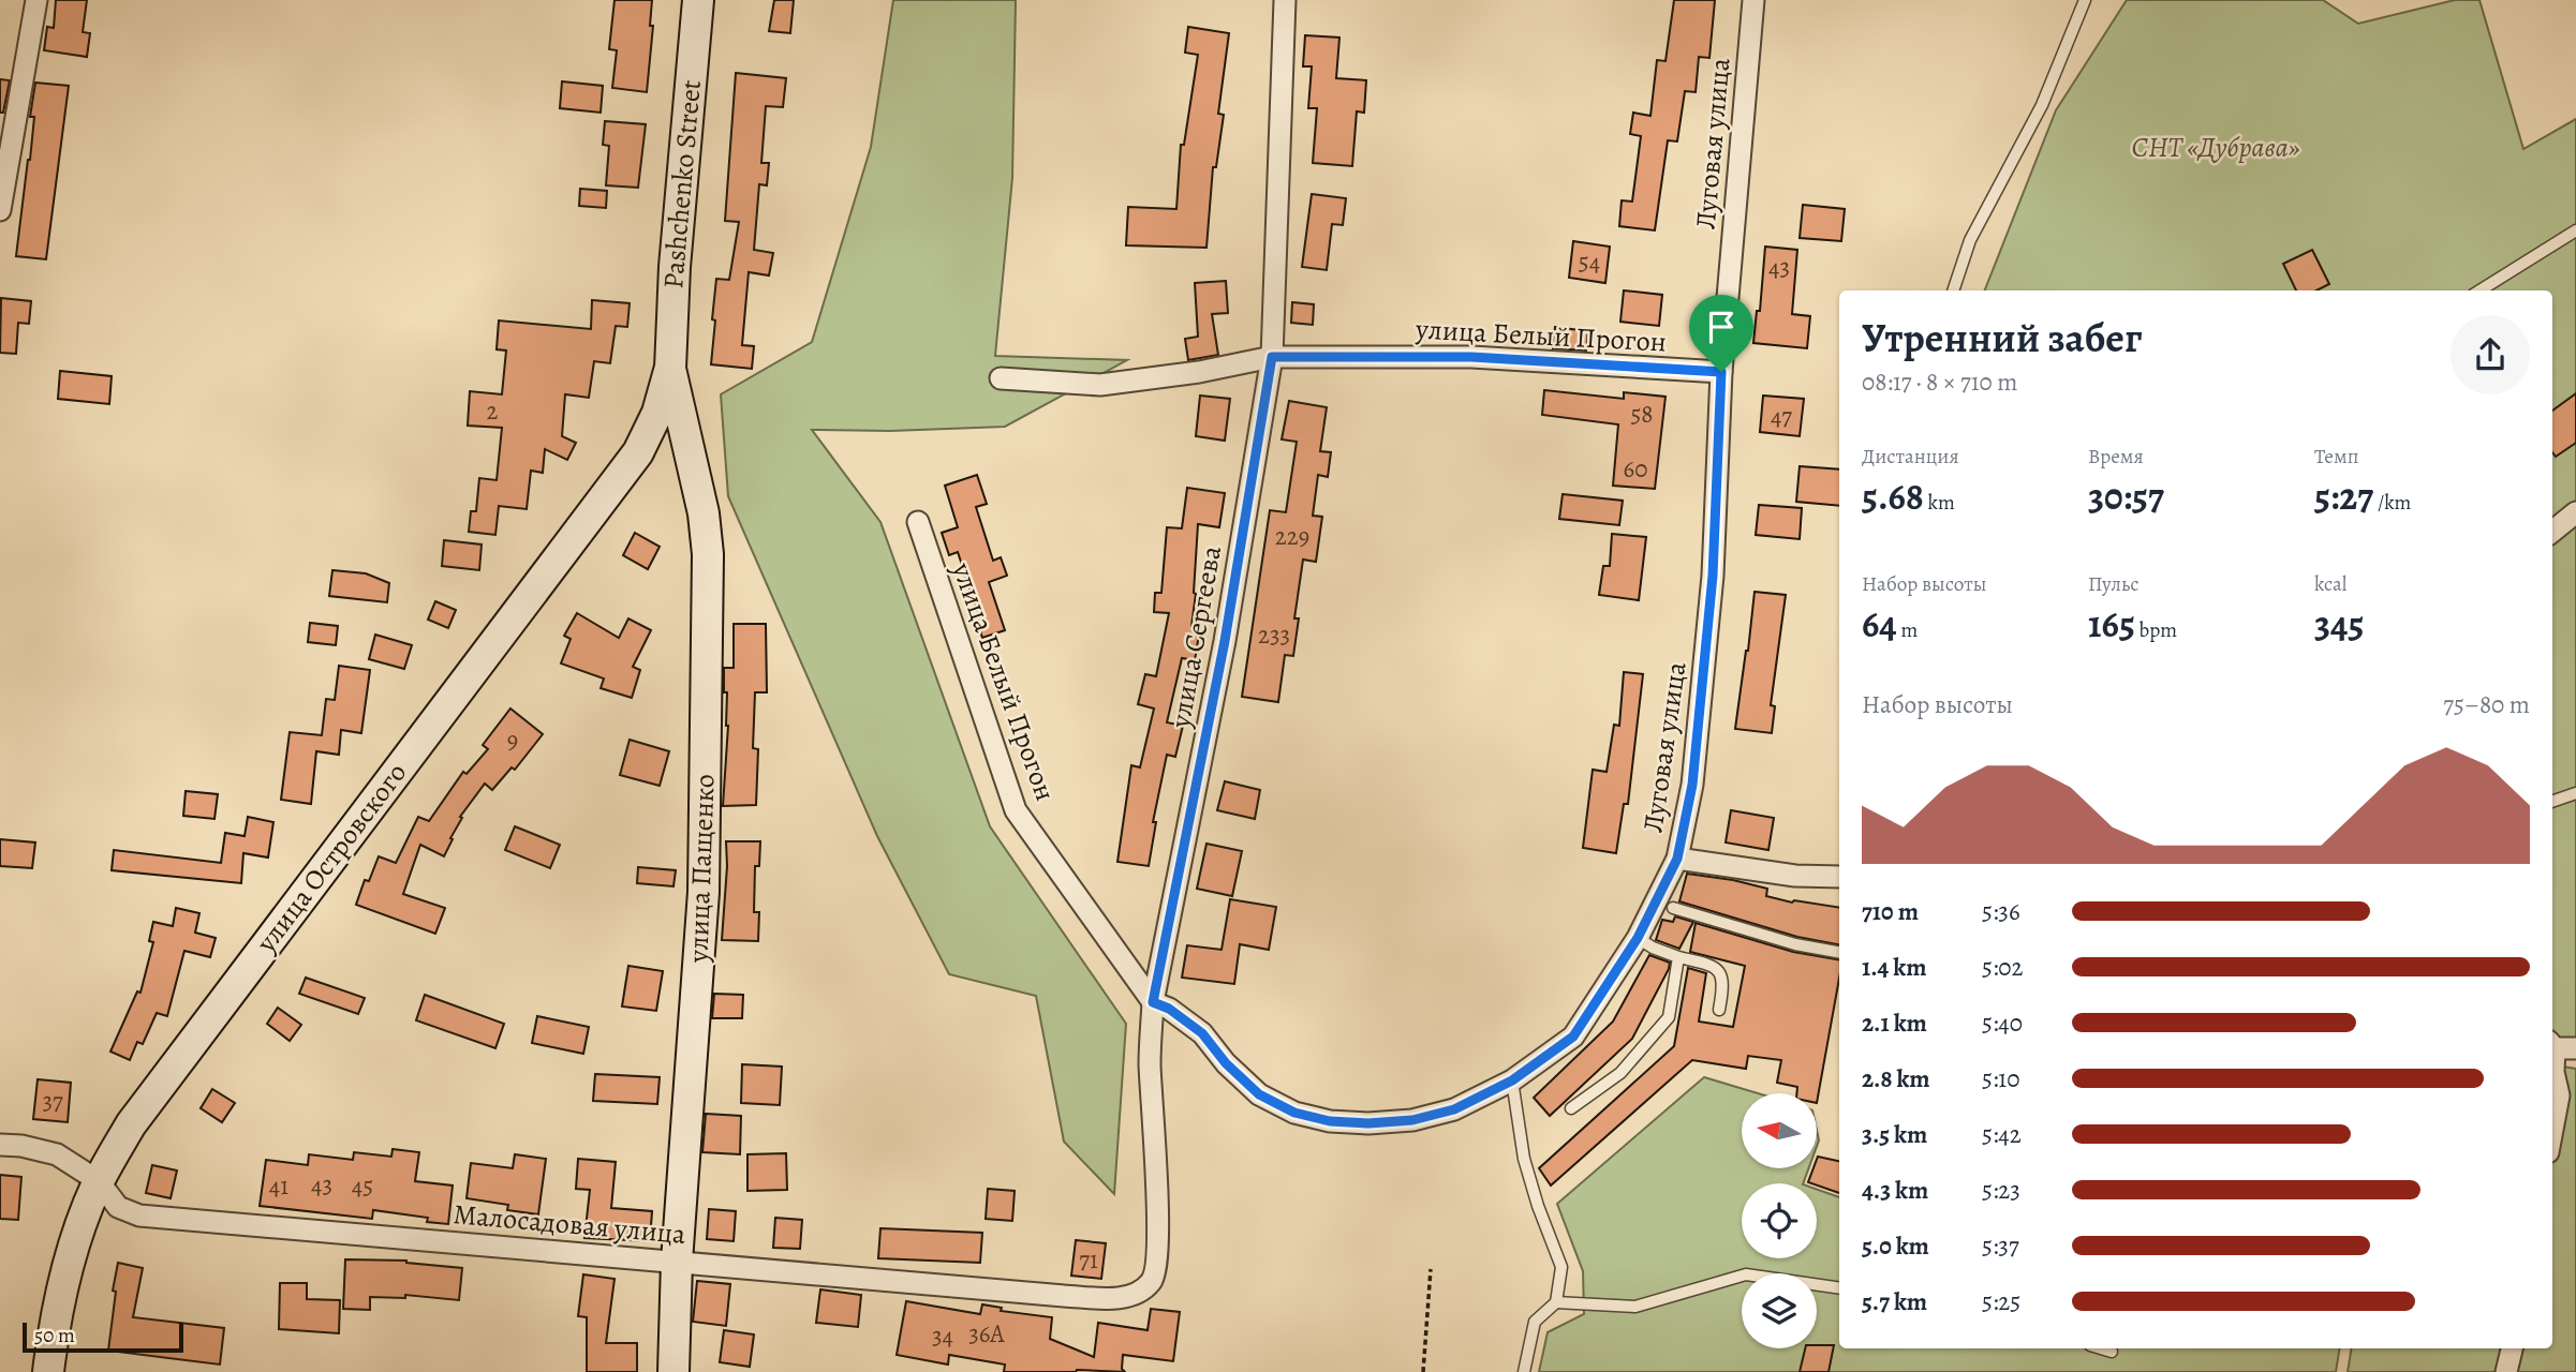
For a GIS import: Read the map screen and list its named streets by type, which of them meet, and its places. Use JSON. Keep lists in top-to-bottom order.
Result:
{
  "streets": {
    "street": [
      "Луговая улица",
      "Pashchenko Street",
      "улица Белый Прогон",
      "улица Сергеева",
      "улица Островского",
      "улица Пащенко",
      "Малосадовая улица"
    ]
  },
  "crossings": [
    ["Луговая улица", "улица Белый Прогон"],
    ["Луговая улица", "улица Сергеева"],
    ["Pashchenko Street", "улица Островского"],
    ["Pashchenko Street", "улица Пащенко"],
    ["улица Белый Прогон", "улица Сергеева"],
    ["улица Сергеева", "Малосадовая улица"],
    ["улица Островского", "улица Пащенко"],
    ["улица Островского", "Малосадовая улица"],
    ["улица Пащенко", "Малосадовая улица"]
  ],
  "parks": ["СНТ «Дубрава»"],
  "house_numbers": [
    "54",
    "43",
    "2",
    "58",
    "47",
    "60",
    "229",
    "233",
    "9",
    "37",
    "43",
    "41",
    "45",
    "71",
    "36А",
    "34"
  ],
  "scale_bar": "50 m",
  "north": "left",
  "page": {
    "heading": ["Утренний забег", "08:17 · 8 × 710 m"],
    "stats": [
      ["Дистанция", "5.68 km"],
      ["Время", "30:57"],
      ["Темп", "5:27 /km"],
      ["Набор высоты", "64 m"],
      ["Пульс", "165 bpm"],
      ["kcal", "345"]
    ],
    "chart": ["Набор высоты", "75–80 m"],
    "list": [
      {
        "name": "710 m",
        "note": "5:36"
      },
      {
        "name": "1.4 km",
        "note": "5:02"
      },
      {
        "name": "2.1 km",
        "note": "5:40"
      },
      {
        "name": "2.8 km",
        "note": "5:10"
      },
      {
        "name": "3.5 km",
        "note": "5:42"
      },
      {
        "name": "4.3 km",
        "note": "5:23"
      },
      {
        "name": "5.0 km",
        "note": "5:37"
      },
      {
        "name": "5.7 km",
        "note": "5:25"
      }
    ],
    "scale": "50 m"
  }
}
